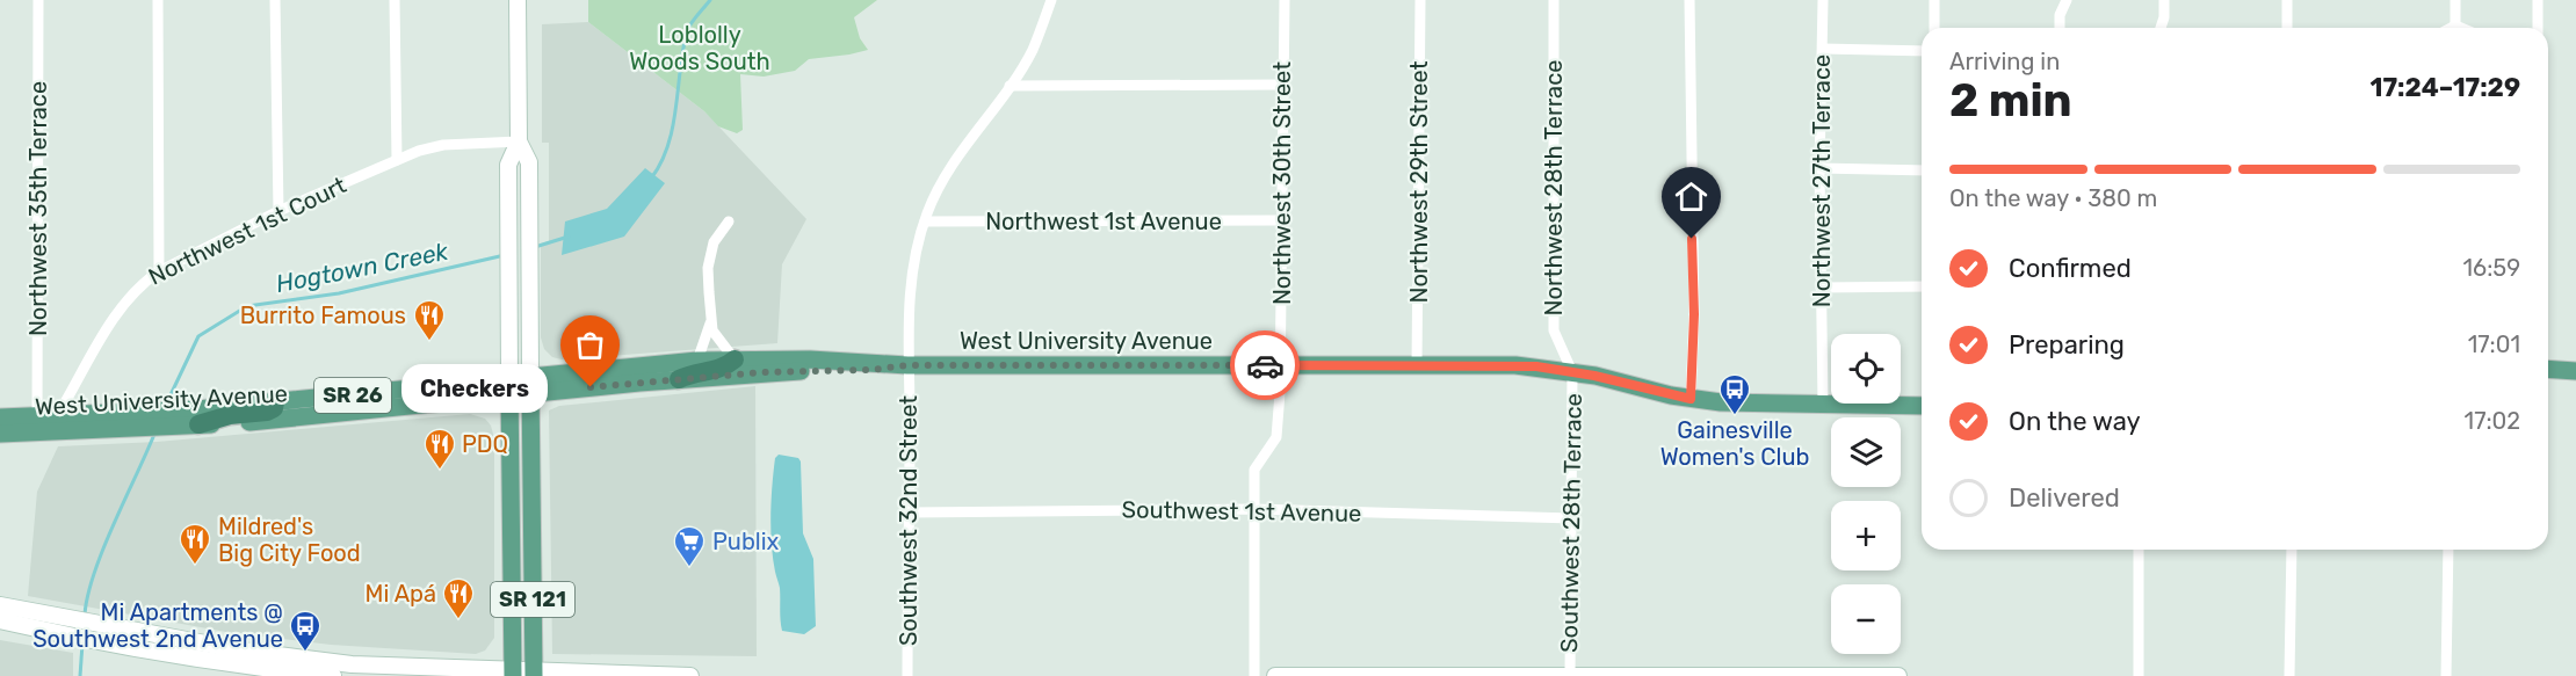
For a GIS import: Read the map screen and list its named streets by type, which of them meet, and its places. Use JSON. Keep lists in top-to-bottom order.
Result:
{
  "streets": {
    "main road": ["West University Avenue", "SR 26", "SR 121"],
    "street": [
      "Northwest 27th Terrace",
      "Northwest 29th Street",
      "Northwest 30th Street",
      "Northwest 28th Terrace",
      "Northwest 35th Terrace",
      "Northwest 1st Avenue",
      "Northwest 1st Court",
      "Southwest 1st Avenue",
      "Southwest 32nd Street",
      "Southwest 28th Terrace"
    ]
  },
  "crossings": [
    ["Northwest 27th Terrace", "West University Avenue"],
    ["Northwest 29th Street", "West University Avenue"],
    ["Northwest 30th Street", "Northwest 1st Avenue"],
    ["Northwest 30th Street", "West University Avenue"],
    ["Northwest 30th Street", "Southwest 1st Avenue"],
    ["Northwest 28th Terrace", "West University Avenue"],
    ["Northwest 28th Terrace", "Southwest 28th Terrace"],
    ["Northwest 35th Terrace", "West University Avenue"],
    ["Northwest 1st Avenue", "Southwest 32nd Street"],
    ["Northwest 1st Court", "West University Avenue"],
    ["Northwest 1st Court", "SR 121"],
    ["West University Avenue", "Southwest 32nd Street"],
    ["West University Avenue", "Southwest 28th Terrace"],
    ["West University Avenue", "SR 121"],
    ["Southwest 1st Avenue", "Southwest 32nd Street"],
    ["Southwest 1st Avenue", "Southwest 28th Terrace"]
  ],
  "water": ["Hogtown Creek"],
  "parks": ["Loblolly Woods South"],
  "places": {
    "restaurant": [
      "Burrito Famous",
      "PDQ",
      "Mildred's Big City Food",
      "Mi Apá"
    ],
    "other": ["Checkers"],
    "bus stop": ["Gainesville Women's Club", "Mi Apartments @ Southwest 2nd Avenue"],
    "supermarket": ["Publix"]
  },
  "page": {
    "heading": ["2 min", "Arriving in", "17:24–17:29"],
    "bar": "On the way · 380 m",
    "list": [
      ["Confirmed", "16:59"],
      ["Preparing", "17:01"],
      ["On the way", "17:02"],
      "Delivered"
    ],
    "map_buttons": ["+", "−"],
    "bubble": "Checkers"
  }
}
